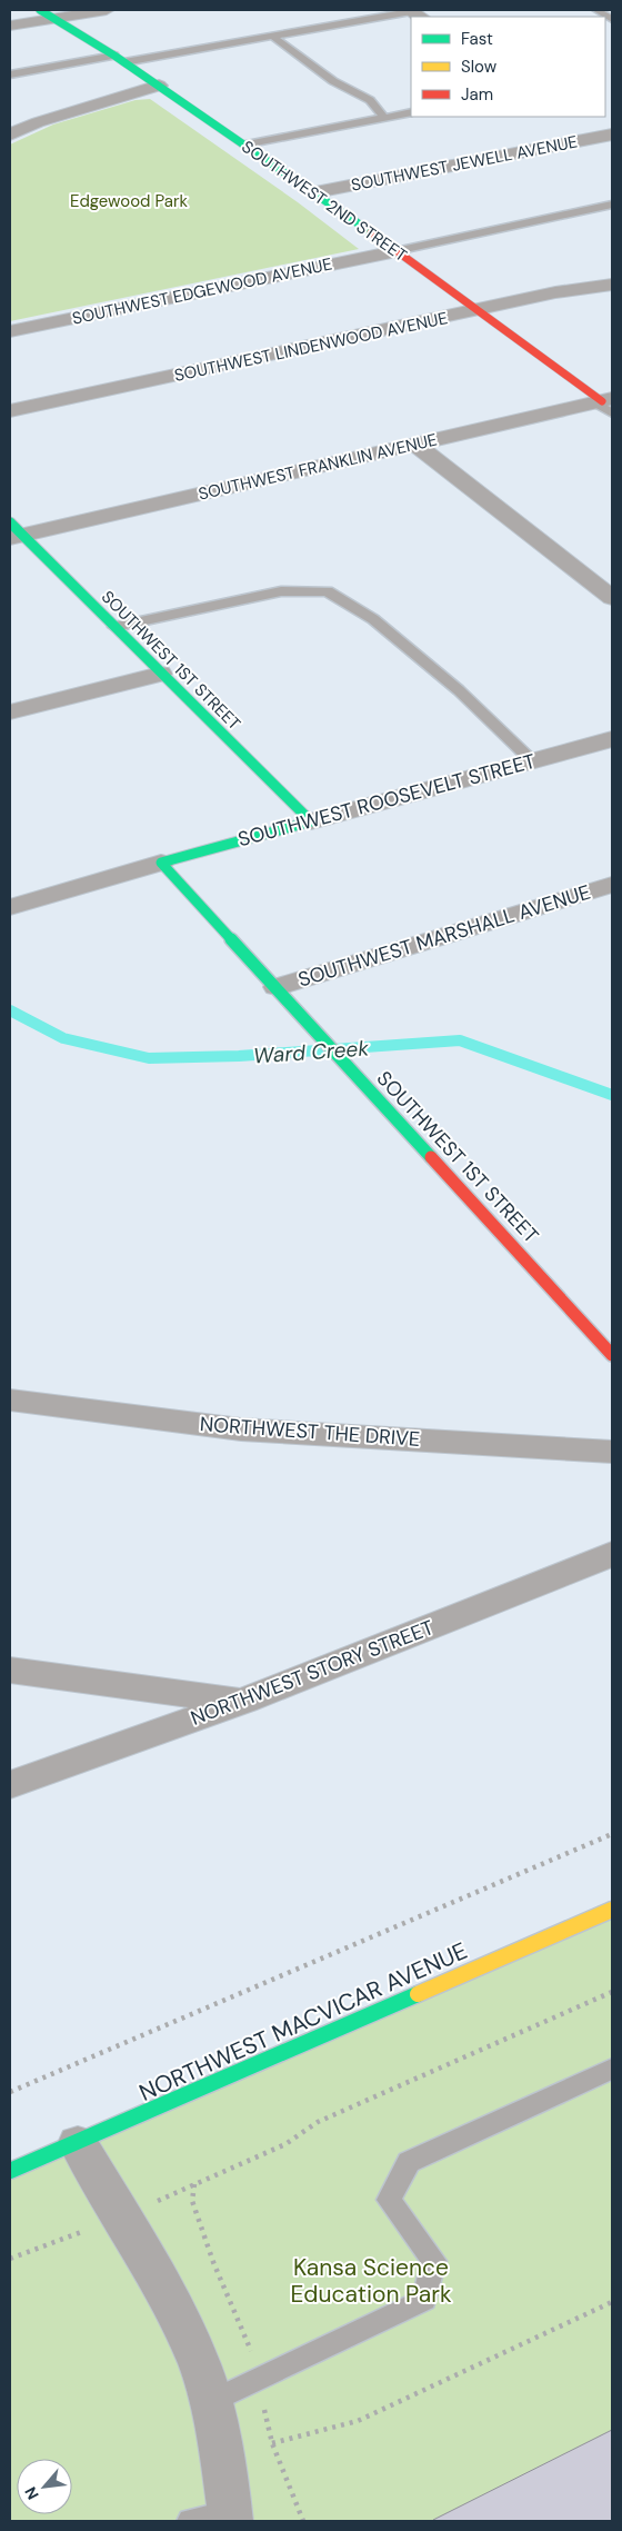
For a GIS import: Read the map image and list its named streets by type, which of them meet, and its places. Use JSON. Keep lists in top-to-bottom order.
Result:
{
  "streets": {
    "street": [
      "SOUTHWEST JEWELL AVENUE",
      "SOUTHWEST 2ND STREET",
      "SOUTHWEST EDGEWOOD AVENUE",
      "SOUTHWEST LINDENWOOD AVENUE",
      "SOUTHWEST FRANKLIN AVENUE",
      "SOUTHWEST 1ST STREET",
      "SOUTHWEST ROOSEVELT STREET",
      "SOUTHWEST MARSHALL AVENUE",
      "NORTHWEST THE DRIVE",
      "NORTHWEST STORY STREET",
      "NORTHWEST MACVICAR AVENUE"
    ]
  },
  "crossings": [
    ["SOUTHWEST JEWELL AVENUE", "SOUTHWEST 2ND STREET"],
    ["SOUTHWEST 2ND STREET", "SOUTHWEST EDGEWOOD AVENUE"],
    ["SOUTHWEST 2ND STREET", "SOUTHWEST LINDENWOOD AVENUE"],
    ["SOUTHWEST 2ND STREET", "SOUTHWEST FRANKLIN AVENUE"],
    ["SOUTHWEST FRANKLIN AVENUE", "SOUTHWEST 1ST STREET"],
    ["SOUTHWEST 1ST STREET", "SOUTHWEST ROOSEVELT STREET"],
    ["SOUTHWEST 1ST STREET", "SOUTHWEST MARSHALL AVENUE"]
  ],
  "water": ["Ward Creek"],
  "parks": ["Edgewood Park", "Kansa Science Education Park"],
  "legend": ["Fast", "Slow", "Jam"],
  "north": "bottom left"
}
